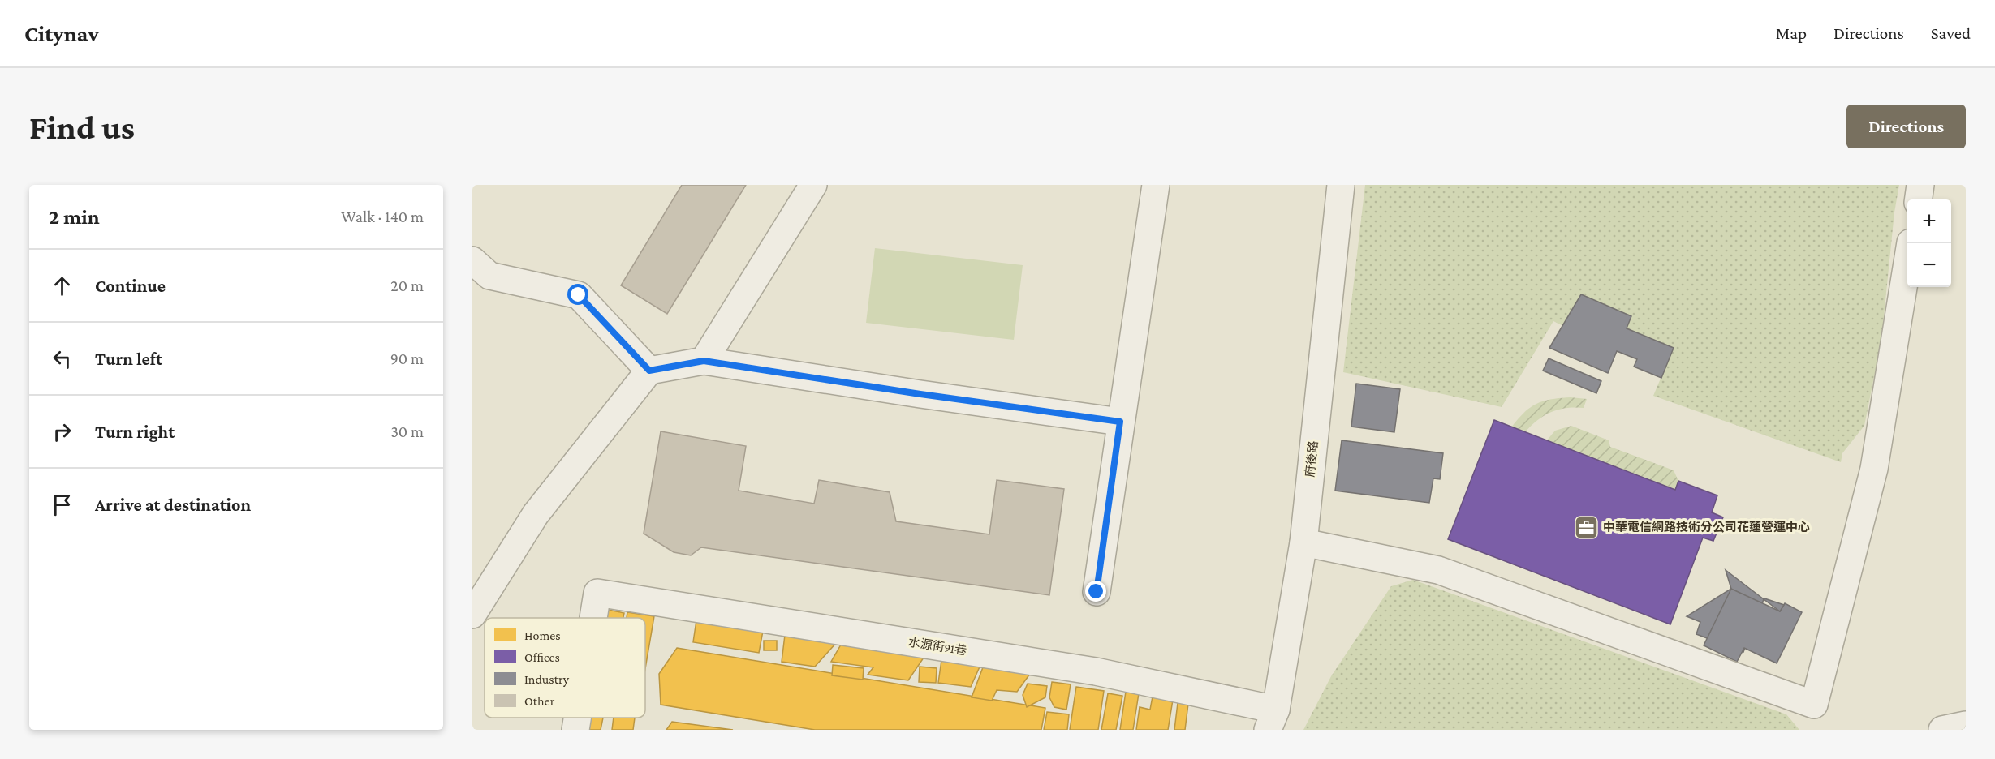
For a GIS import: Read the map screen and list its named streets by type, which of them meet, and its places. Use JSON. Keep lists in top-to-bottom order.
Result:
{
  "streets": {
    "street": ["府後路", "水源街91巷"]
  },
  "crossings": [
    ["府後路", "水源街91巷"]
  ],
  "places": {
    "office": ["中華電信網路技術分公司花蓮營運中心"]
  },
  "legend": [
    "Homes",
    "Offices",
    "Industry",
    "Other"
  ],
  "page": {
    "header": "Citynav",
    "nav": ["Map", "Directions", "Saved"],
    "buttons": "Directions",
    "title": "Find us",
    "heading": ["2 min", "Walk · 140 m"],
    "map_buttons": ["+", "−"],
    "list": [
      ["Continue", "20 m"],
      ["Turn left", "90 m"],
      ["Turn right", "30 m"],
      "Arrive at destination"
    ]
  }
}
